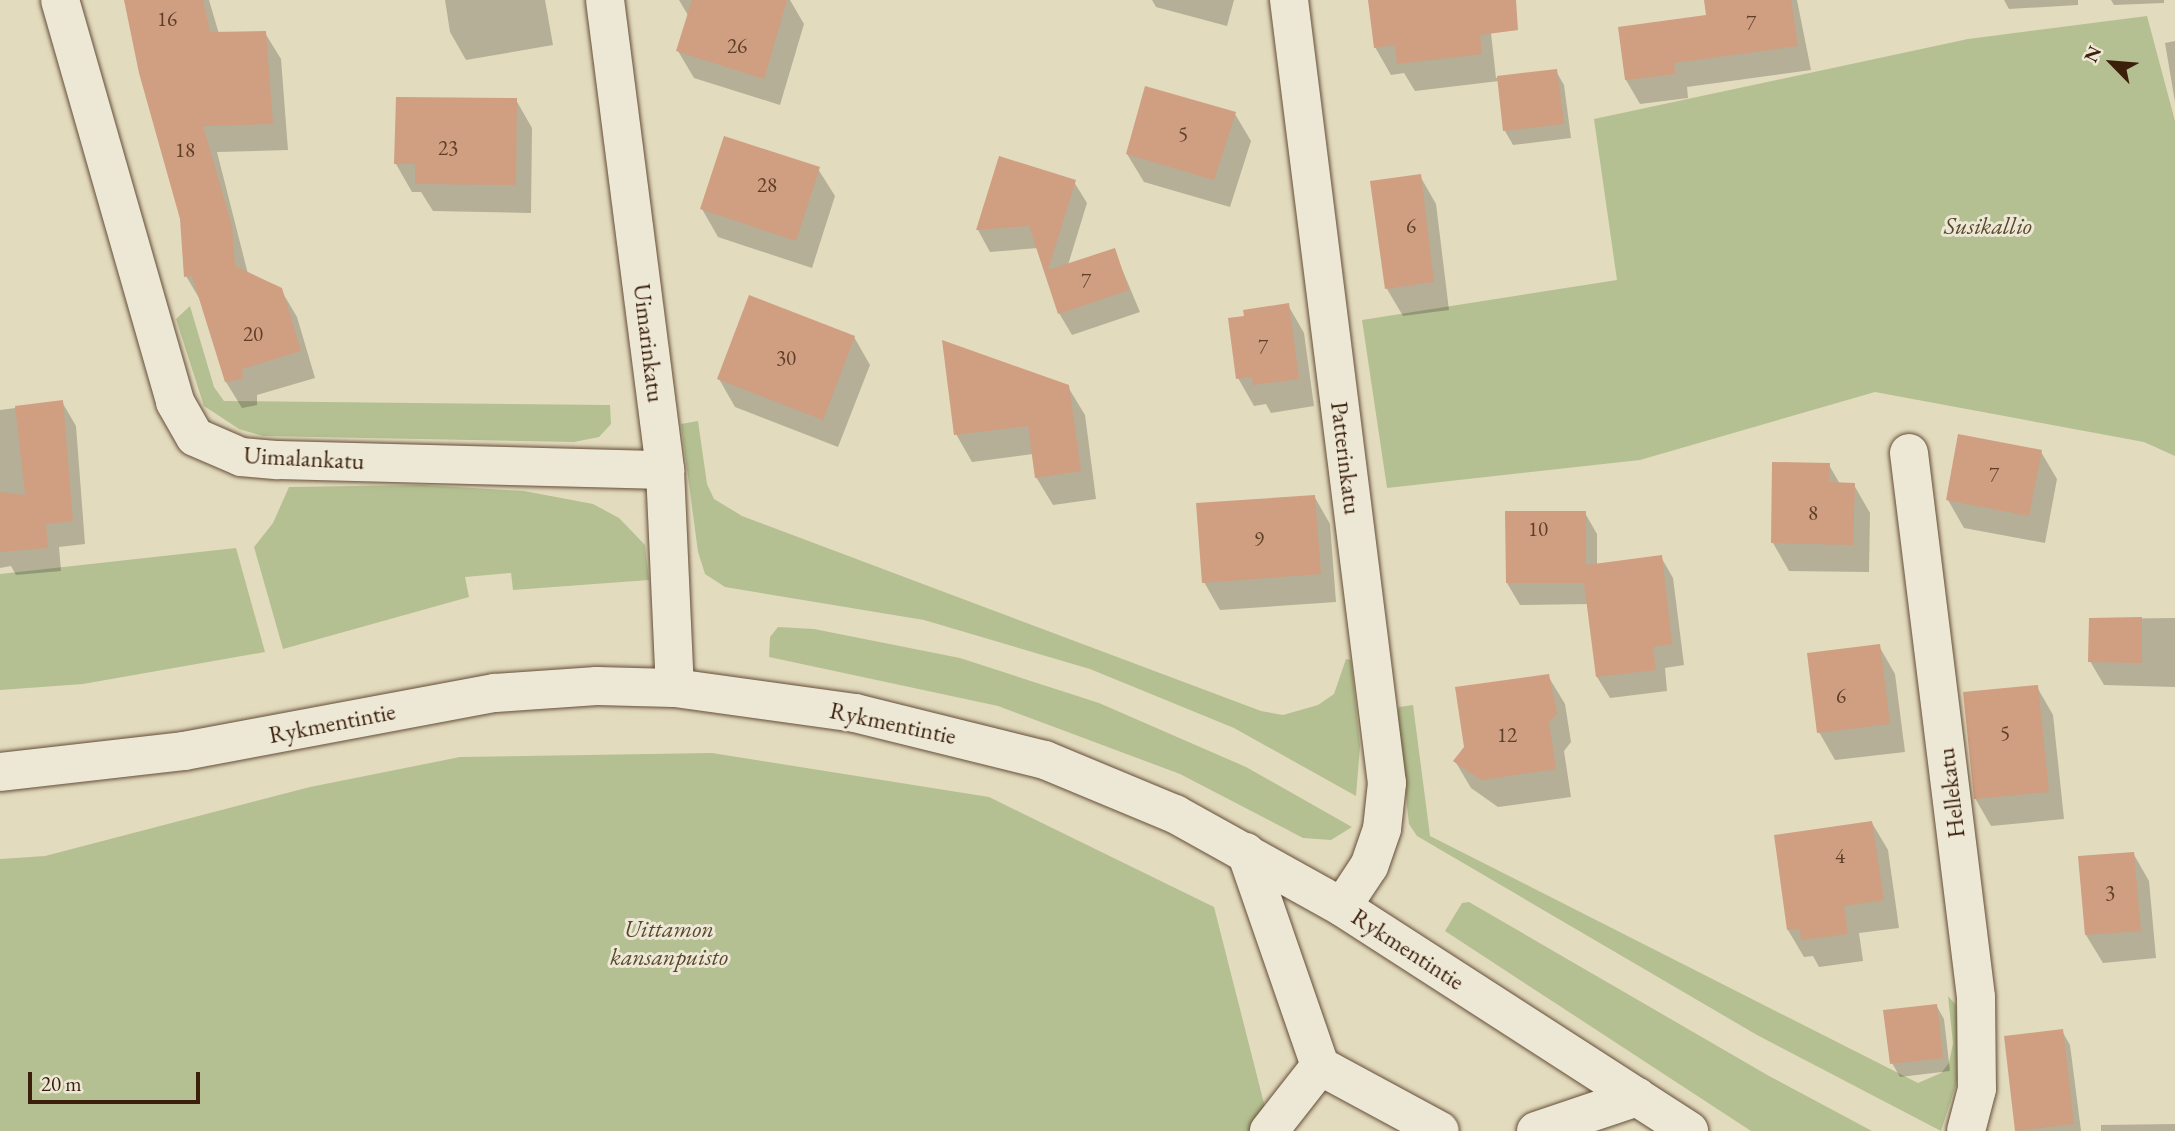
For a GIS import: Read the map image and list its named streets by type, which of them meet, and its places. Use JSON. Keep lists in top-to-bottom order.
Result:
{
  "streets": {
    "street": [
      "Uimarinkatu",
      "Uimalankatu",
      "Patterinkatu",
      "Rykmentintie",
      "Hellekatu"
    ]
  },
  "crossings": [
    ["Uimarinkatu", "Uimalankatu"],
    ["Uimarinkatu", "Rykmentintie"],
    ["Patterinkatu", "Rykmentintie"]
  ],
  "parks": ["Susikallio", "Uittamon kansanpuisto"],
  "house_numbers": [
    "16",
    "7",
    "26",
    "5",
    "23",
    "18",
    "28",
    "6",
    "7",
    "20",
    "7",
    "30",
    "7",
    "8",
    "10",
    "9",
    "6",
    "5",
    "12",
    "4",
    "3"
  ],
  "scale_bar": "20 m",
  "north": "top left"
}
